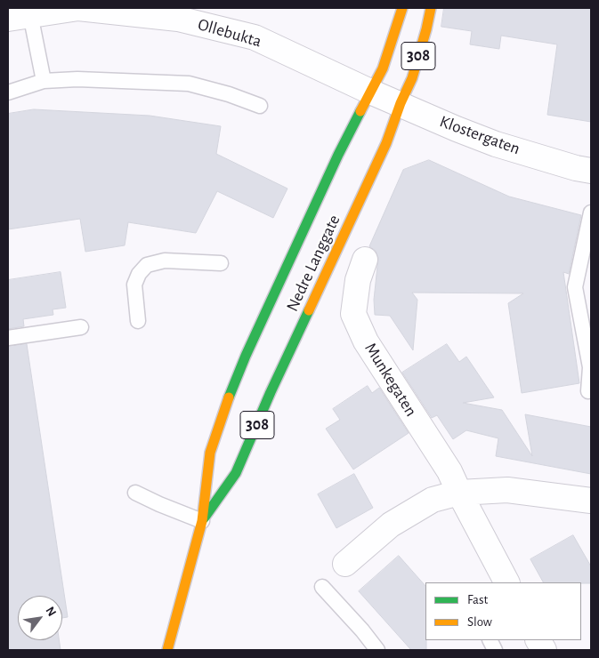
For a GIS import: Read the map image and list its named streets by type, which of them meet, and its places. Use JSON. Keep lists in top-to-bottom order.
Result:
{
  "streets": {
    "main road": ["308", "Nedre Langgate"],
    "street": ["Ollebukta", "Klostergaten", "Munkegaten"]
  },
  "crossings": [
    ["Ollebukta", "Klostergaten"],
    ["Ollebukta", "Nedre Langgate"],
    ["Klostergaten", "Nedre Langgate"]
  ],
  "legend": ["Fast", "Slow"],
  "north": "top right"
}
